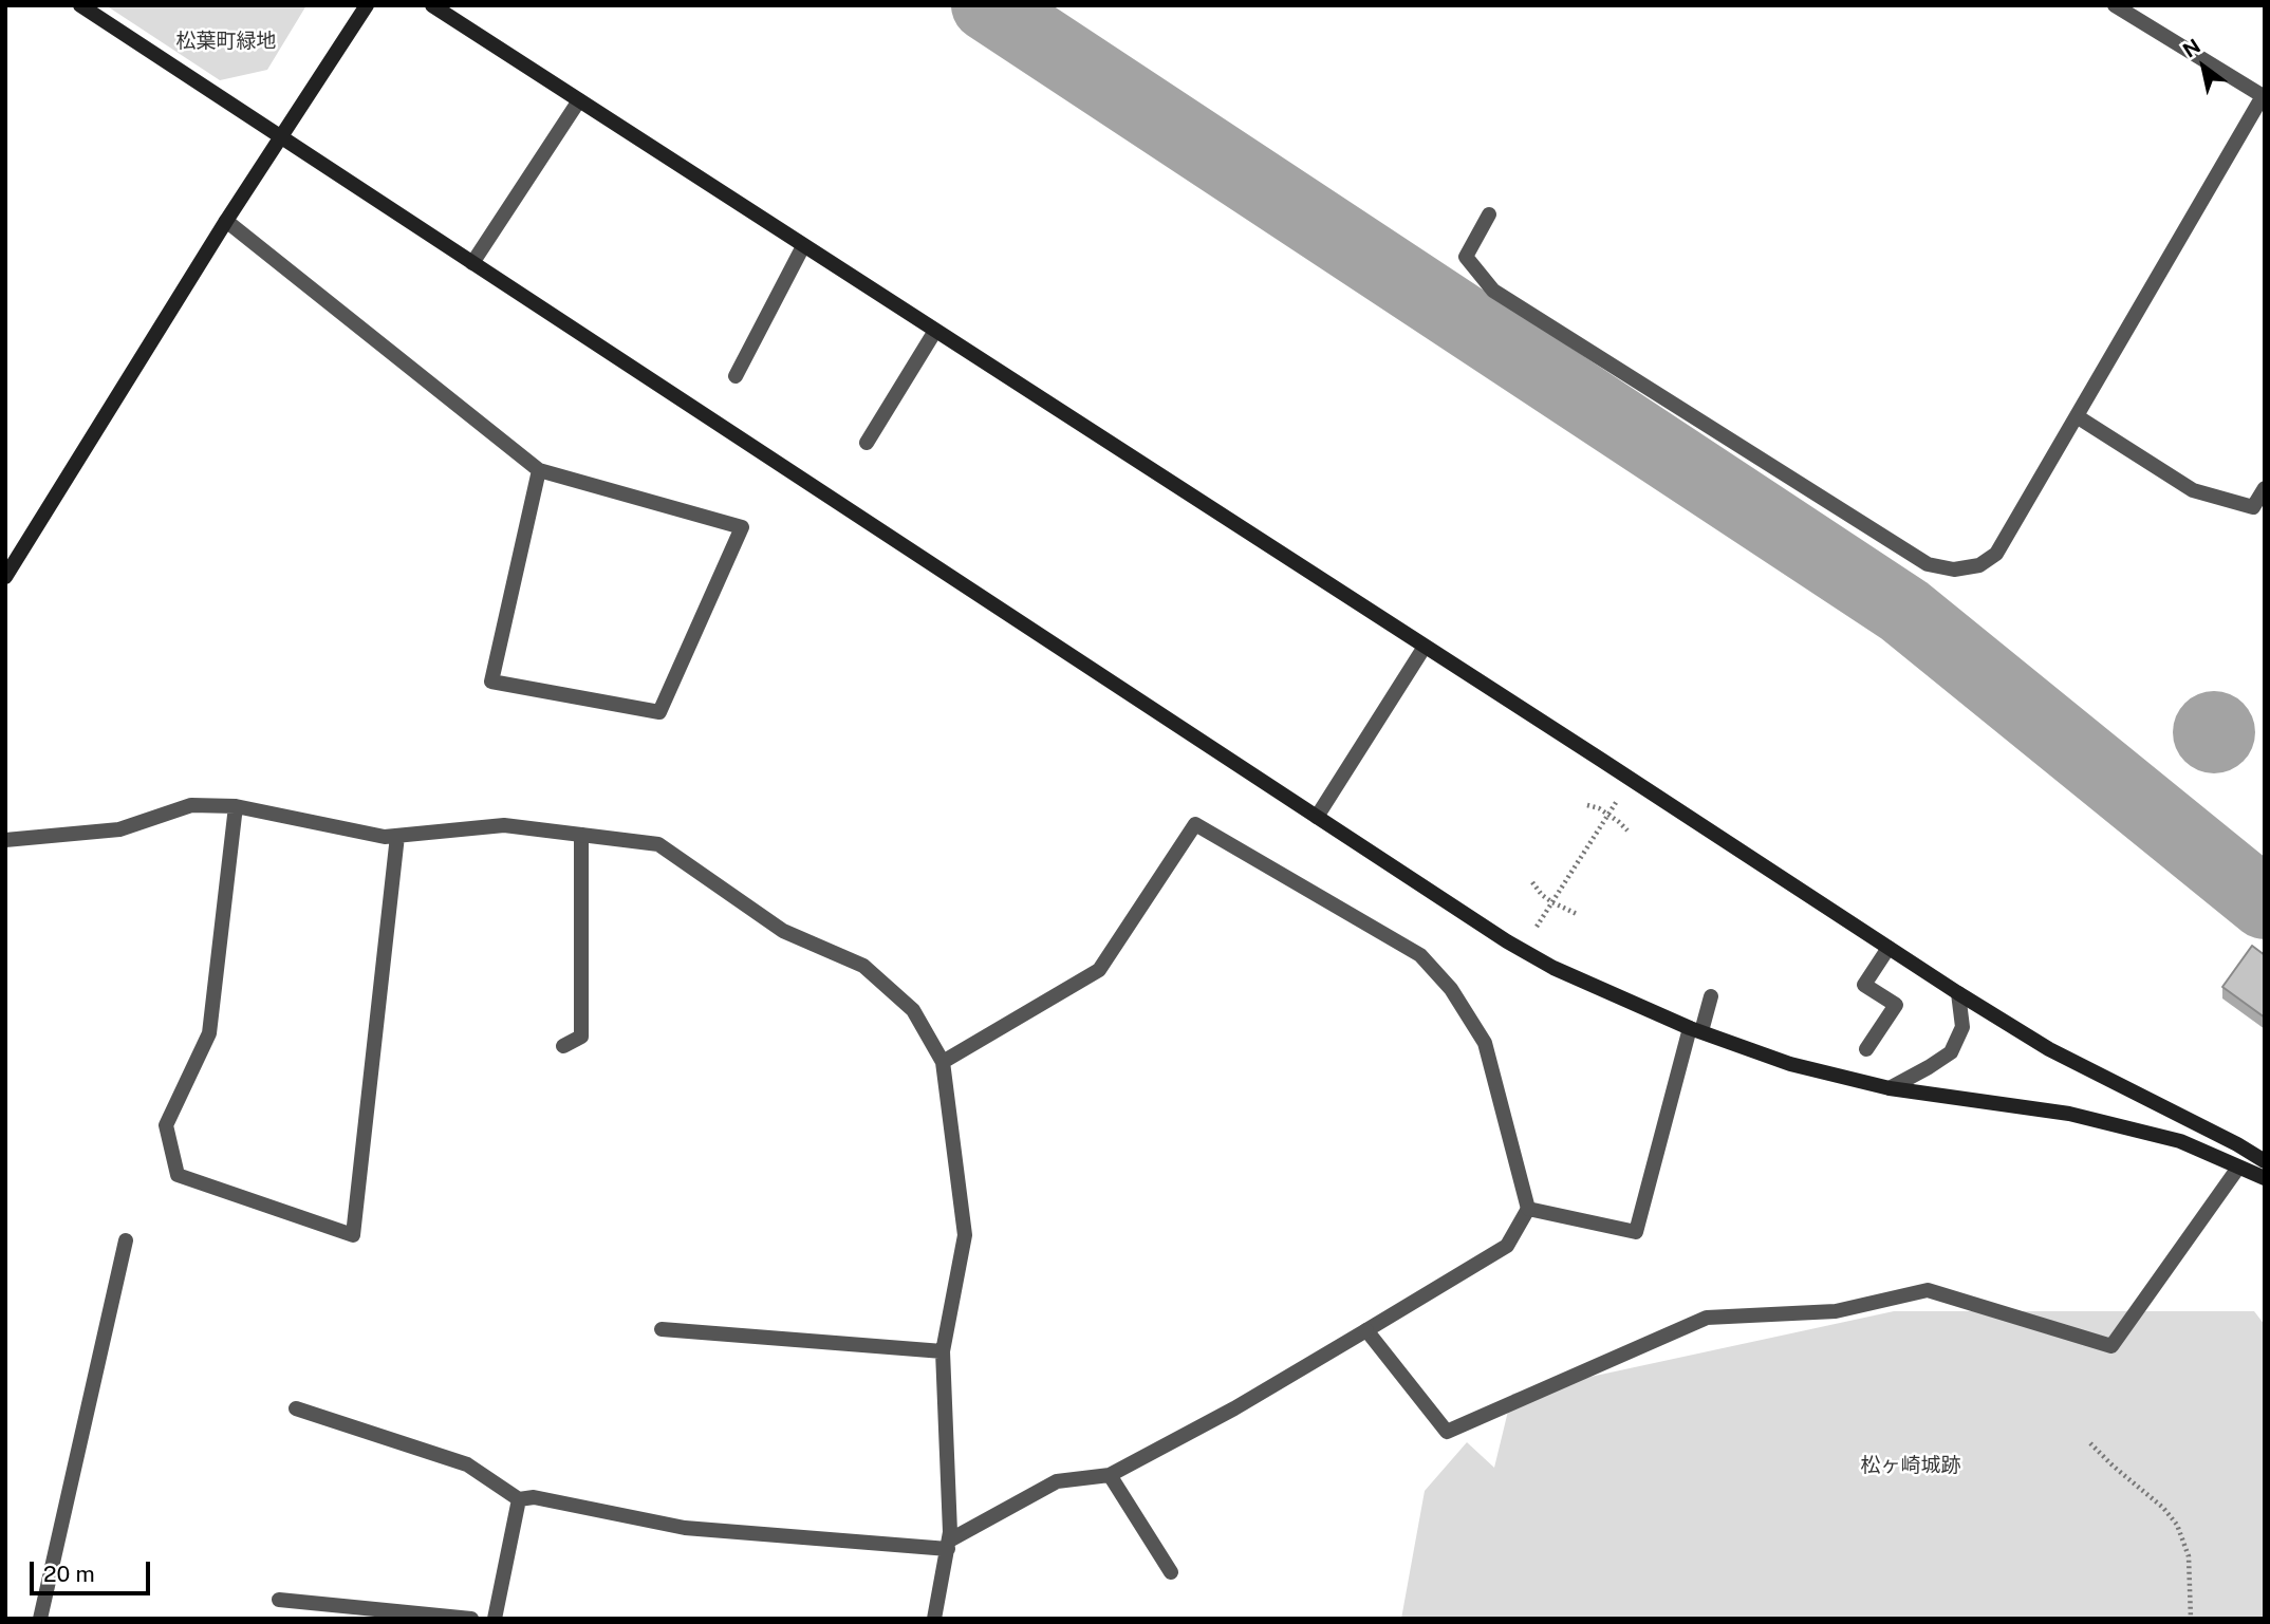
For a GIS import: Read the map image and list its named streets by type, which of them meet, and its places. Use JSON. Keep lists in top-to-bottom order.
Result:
{
  "parks": ["松葉町緑地", "松ヶ崎城跡"],
  "scale_bar": "20 m",
  "north": "top left"
}
